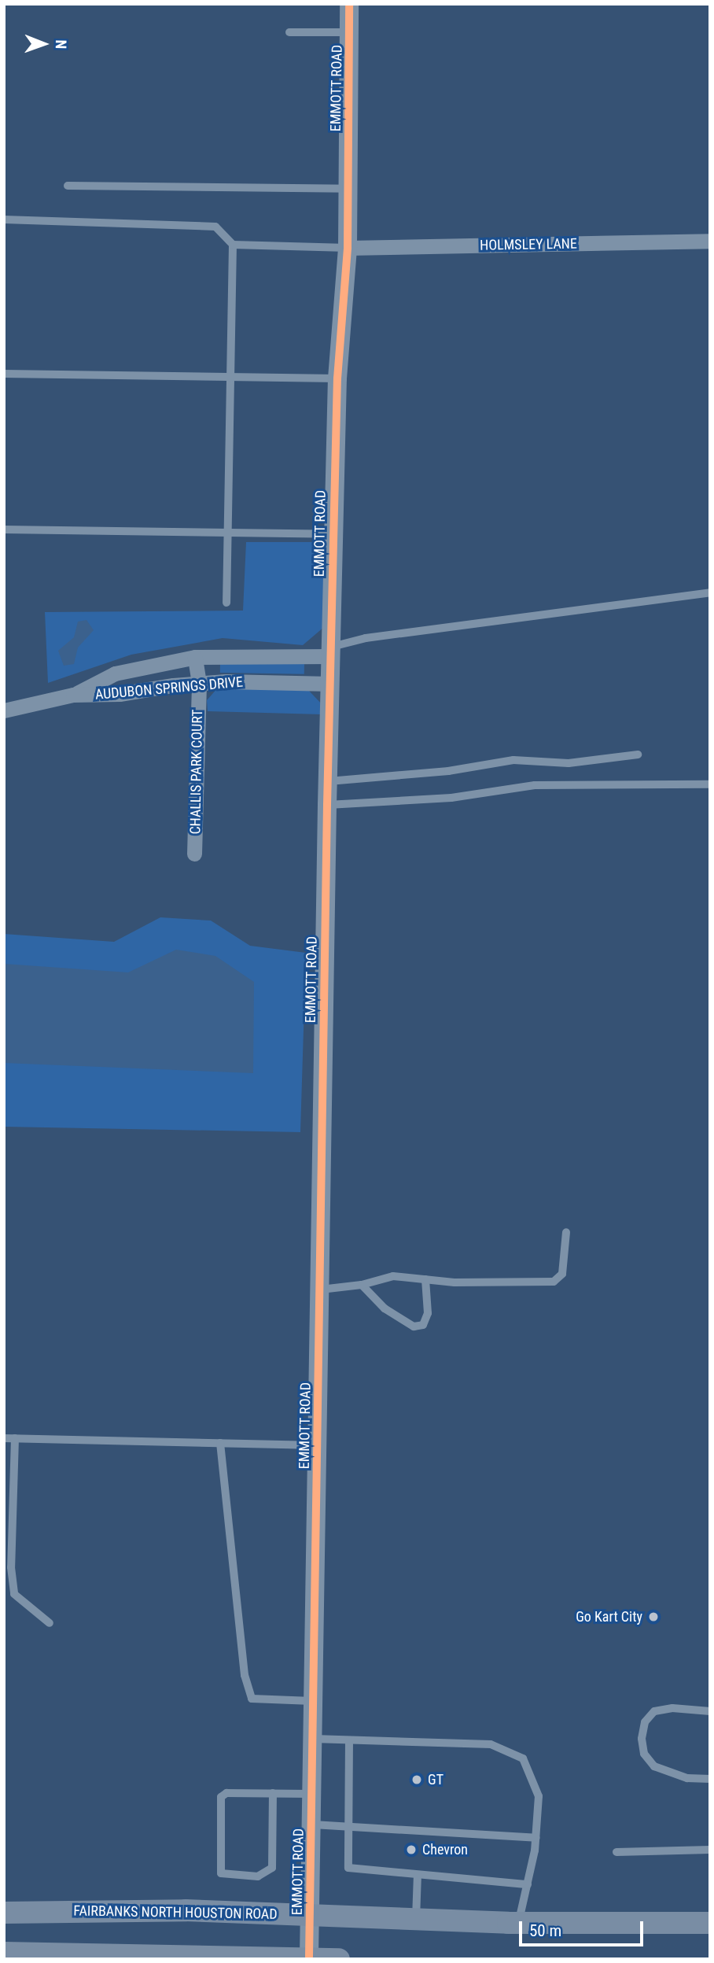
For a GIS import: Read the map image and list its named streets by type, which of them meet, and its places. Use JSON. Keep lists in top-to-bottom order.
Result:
{
  "streets": {
    "main road": ["FAIRBANKS NORTH HOUSTON ROAD"],
    "street": [
      "EMMOTT ROAD",
      "HOLMSLEY LANE",
      "AUDUBON SPRINGS DRIVE",
      "CHALLIS PARK COURT"
    ]
  },
  "crossings": [
    ["EMMOTT ROAD", "HOLMSLEY LANE"],
    ["EMMOTT ROAD", "AUDUBON SPRINGS DRIVE"],
    ["EMMOTT ROAD", "FAIRBANKS NORTH HOUSTON ROAD"],
    ["AUDUBON SPRINGS DRIVE", "CHALLIS PARK COURT"]
  ],
  "places": ["Go Kart City", "GT", "Chevron"],
  "scale_bar": "50 m",
  "north": "right"
}
